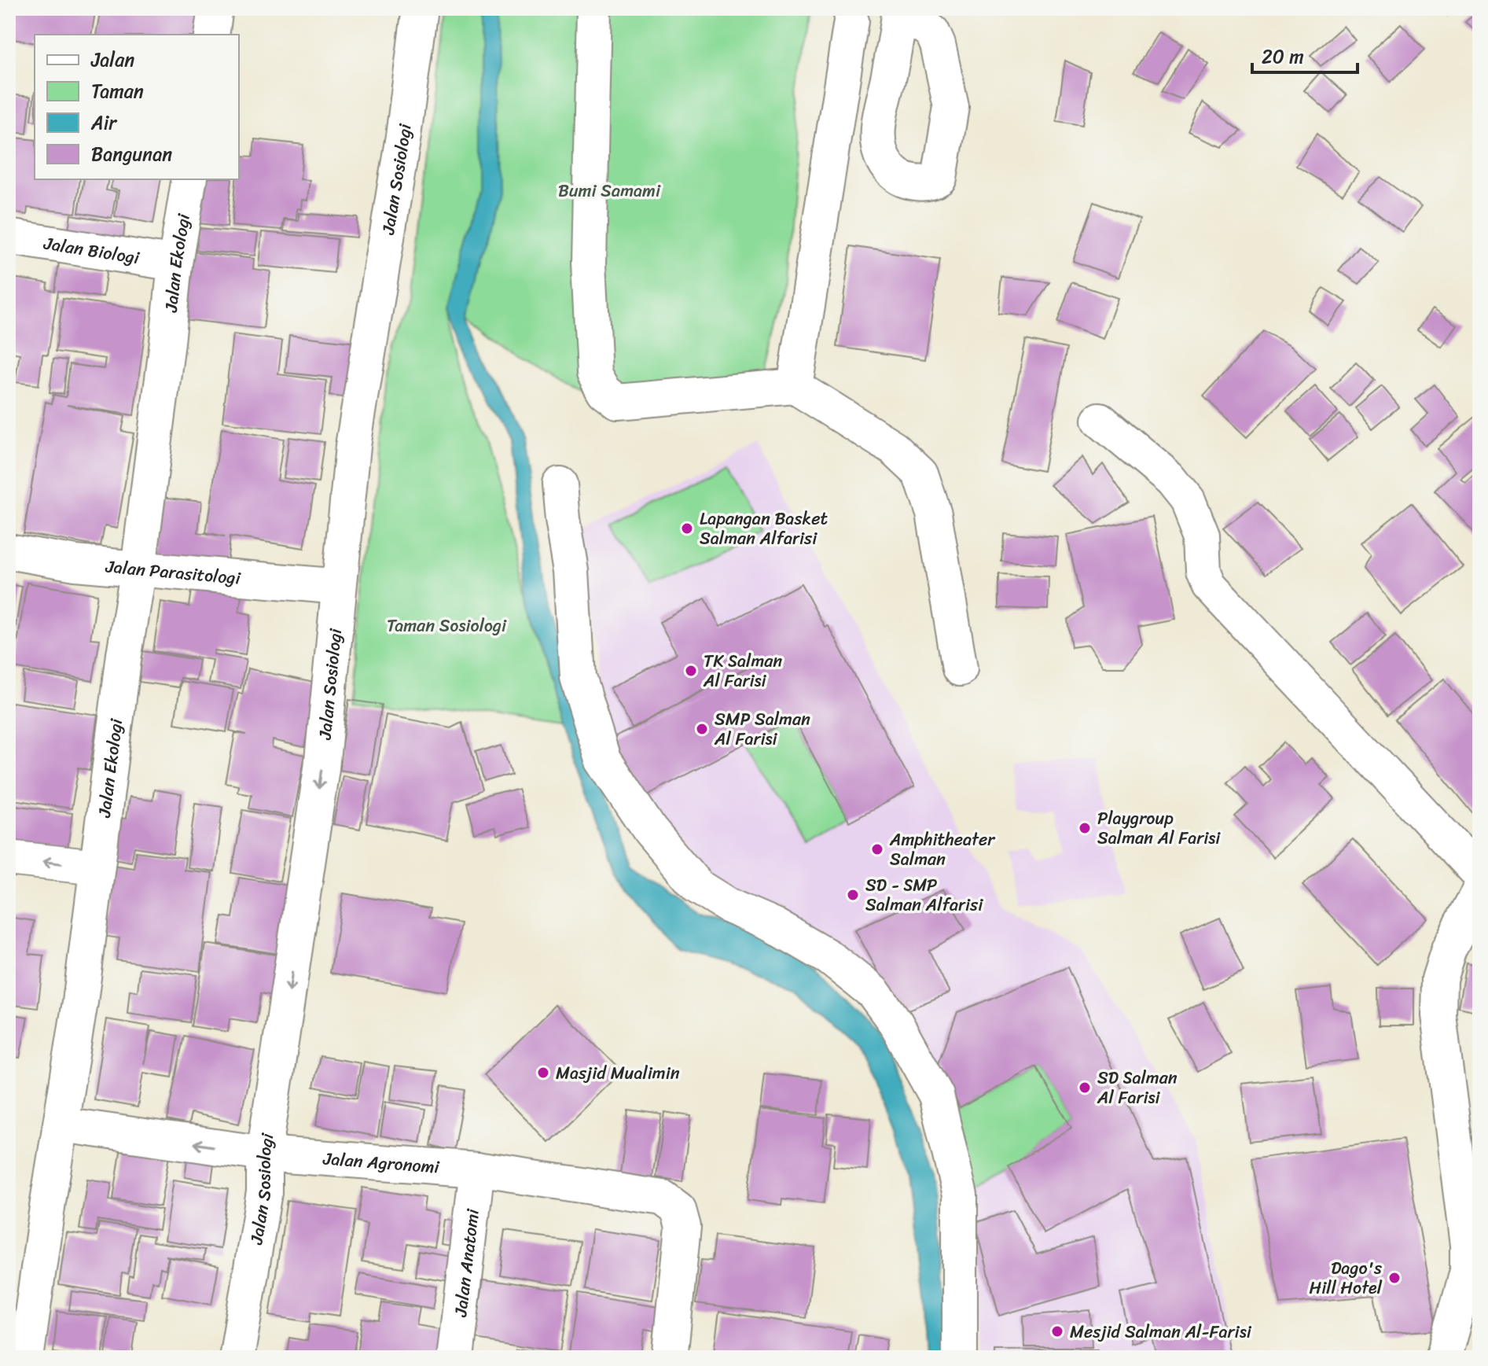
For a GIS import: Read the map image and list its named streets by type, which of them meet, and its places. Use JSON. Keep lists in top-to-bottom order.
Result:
{
  "streets": {
    "street": [
      "Jalan Sosiologi",
      "Jalan Biologi",
      "Jalan Ekologi",
      "Jalan Parasitologi",
      "Jalan Agronomi",
      "Jalan Anatomi"
    ]
  },
  "crossings": [
    ["Jalan Sosiologi", "Jalan Parasitologi"],
    ["Jalan Sosiologi", "Jalan Agronomi"],
    ["Jalan Biologi", "Jalan Ekologi"],
    ["Jalan Ekologi", "Jalan Parasitologi"],
    ["Jalan Ekologi", "Jalan Agronomi"],
    ["Jalan Agronomi", "Jalan Anatomi"]
  ],
  "one_way": ["Jalan Sosiologi"],
  "parks": ["Bumi Samami", "Taman Sosiologi"],
  "places": [
    "Lapangan Basket Salman Alfarisi",
    "TK Salman Al Farisi",
    "SMP Salman Al Farisi",
    "Playgroup Salman Al Farisi",
    "Amphitheater Salman",
    "SD - SMP Salman Alfarisi",
    "Masjid Mualimin",
    "SD Salman Al Farisi",
    "Dago's Hill Hotel",
    "Mesjid Salman Al-Farisi"
  ],
  "legend": [
    "Jalan",
    "Taman",
    "Air",
    "Bangunan"
  ],
  "scale_bar": "20 m"
}
